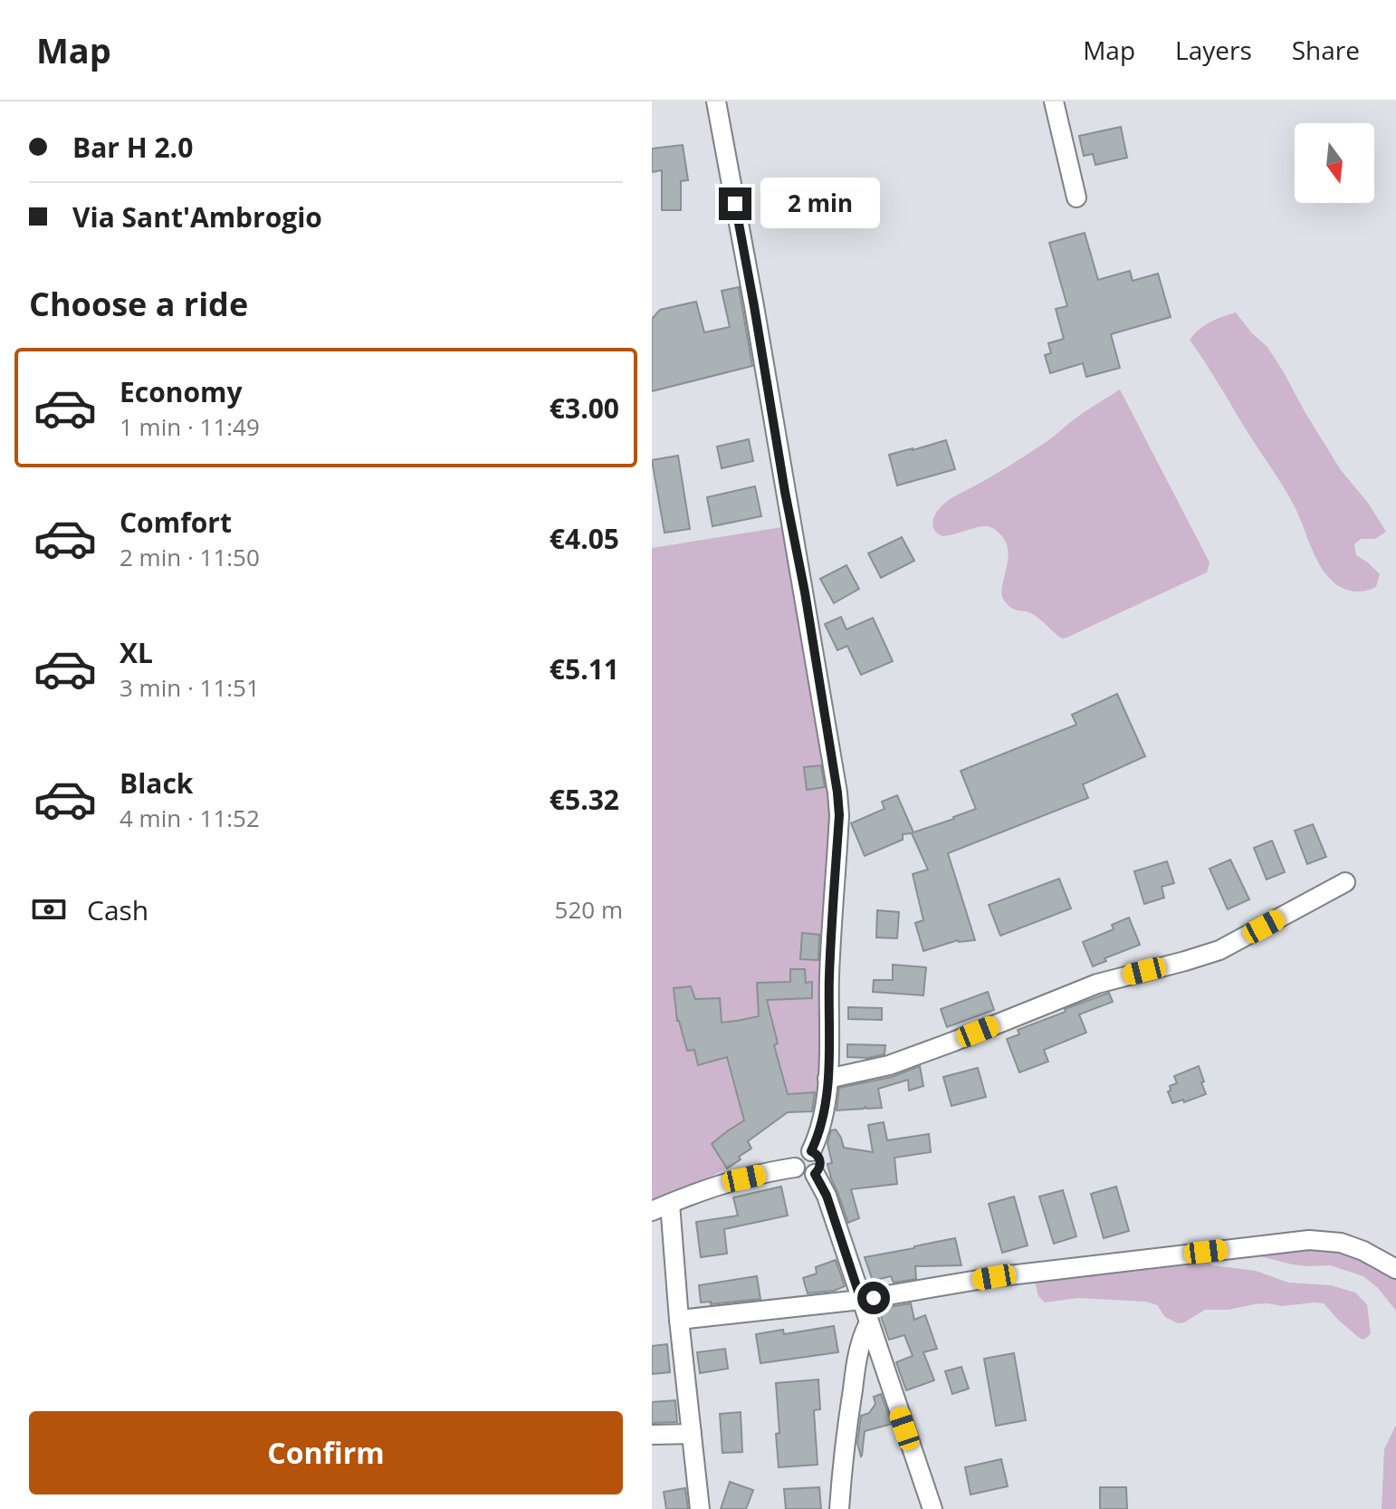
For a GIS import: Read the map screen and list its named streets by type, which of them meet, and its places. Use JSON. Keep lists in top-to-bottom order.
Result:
{
  "north": "bottom",
  "page": {
    "header": "Map",
    "nav": ["Map", "Layers", "Share"],
    "banner": ["Bar H 2.0", "Via Sant'Ambrogio"],
    "bubble": "2 min",
    "heading": "Choose a ride",
    "list": [
      {
        "name": "Economy",
        "note": "1 min · 11:49",
        "value": "€3.00"
      },
      {
        "name": "Comfort",
        "note": "2 min · 11:50",
        "value": "€4.05"
      },
      {
        "name": "XL",
        "note": "3 min · 11:51",
        "value": "€5.11"
      },
      {
        "name": "Black",
        "note": "4 min · 11:52",
        "value": "€5.32"
      }
    ],
    "pay": ["Cash", "520 m"],
    "buttons": "Confirm"
  }
}
